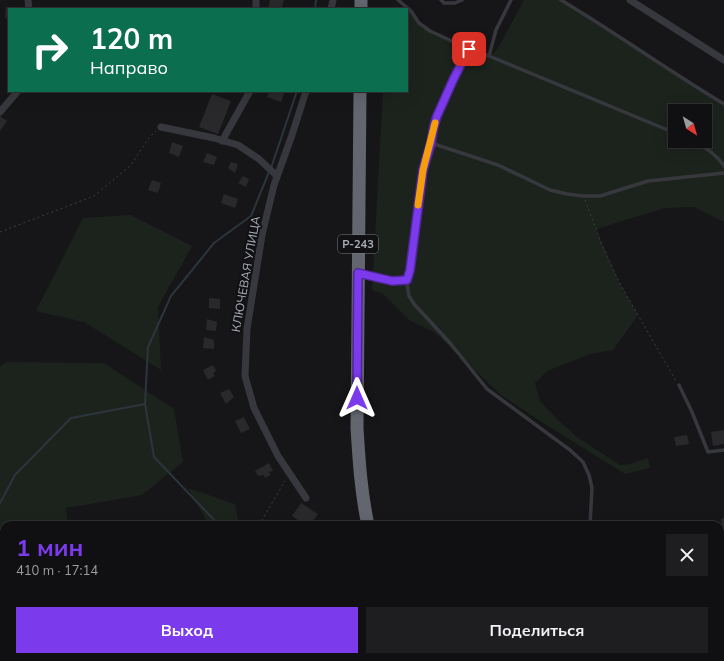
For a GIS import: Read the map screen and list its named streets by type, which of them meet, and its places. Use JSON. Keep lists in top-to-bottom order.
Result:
{
  "streets": {
    "highway": ["Р-243"],
    "street": ["КЛЮЧЕВАЯ УЛИЦА"]
  },
  "north": "bottom right",
  "page": {
    "turn": ["120 m", "Направо"],
    "heading": ["1 мин", "410 m · 17:14"],
    "buttons": ["Выход", "Поделиться"]
  }
}
